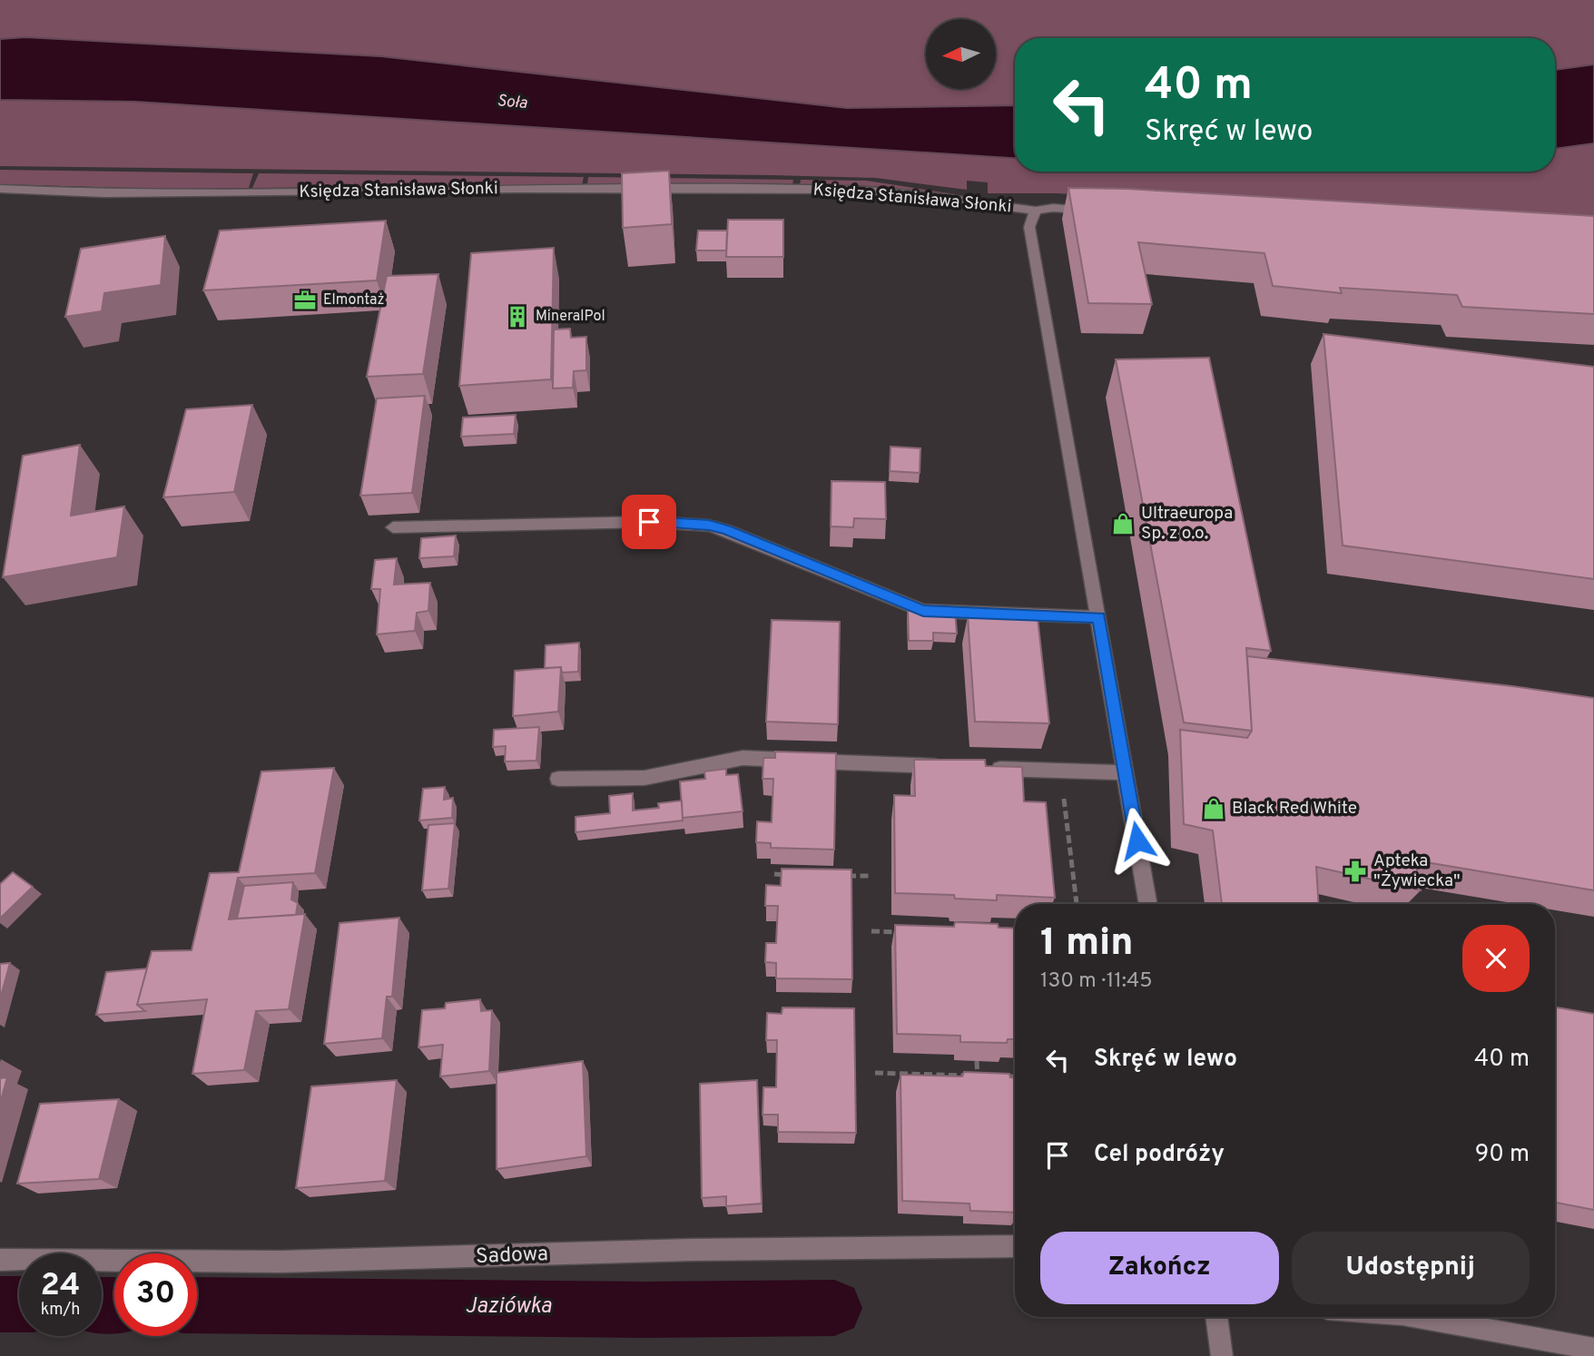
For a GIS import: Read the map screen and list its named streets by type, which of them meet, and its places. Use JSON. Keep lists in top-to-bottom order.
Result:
{
  "streets": {
    "street": ["Księdza Stanisława Słonki", "Sadowa"]
  },
  "water": ["Soła", "Jaziówka"],
  "places": {
    "office": ["Elmontaż"],
    "building": ["MineralPol"],
    "shop": ["Ultraeuropa Sp. z o.o.", "Black Red White"],
    "pharmacy": ["Apteka \"Żywiecka\""]
  },
  "north": "left",
  "page": {
    "turn": ["40 m", "Skręć w lewo"],
    "heading": ["1 min", "130 m · 11:45"],
    "list": [
      {
        "name": "Skręć w lewo",
        "value": "40 m"
      },
      {
        "name": "Cel podróży",
        "value": "90 m"
      }
    ],
    "buttons": ["Zakończ", "Udostępnij"],
    "speed": "24 km/h",
    "limit": "30"
  }
}
